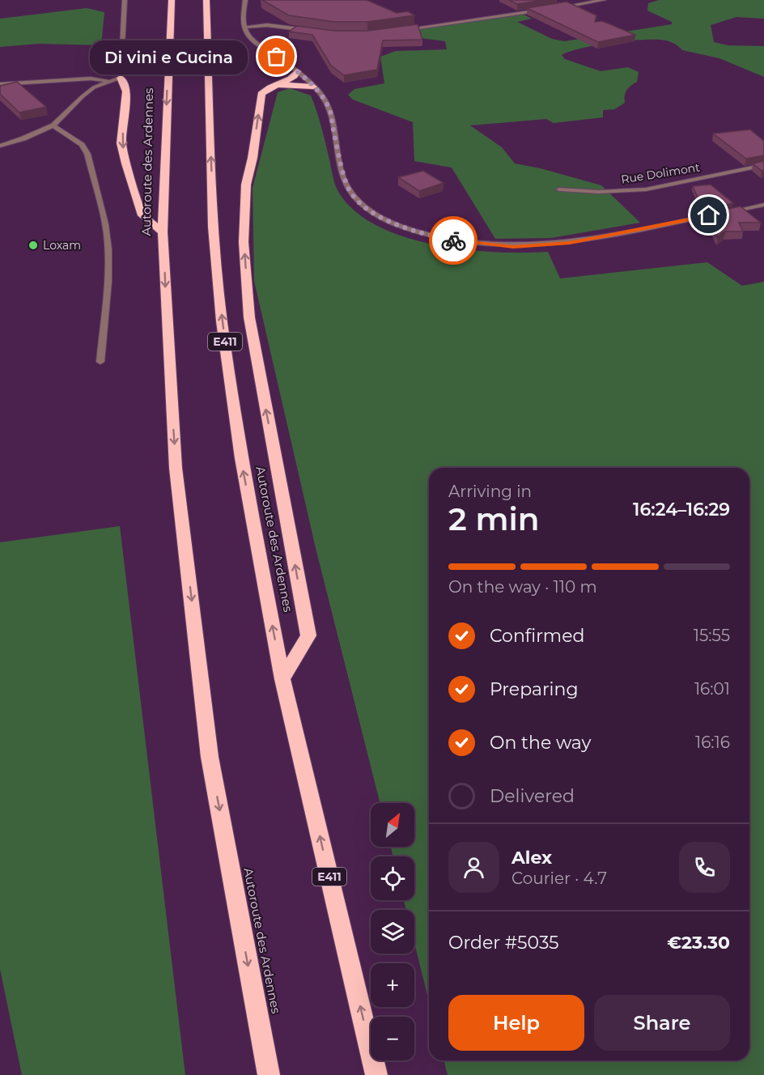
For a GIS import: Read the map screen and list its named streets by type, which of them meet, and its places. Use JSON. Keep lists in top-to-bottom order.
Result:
{
  "streets": {
    "highway": ["Autoroute des Ardennes", "E411"],
    "street": ["Rue Dolimont"]
  },
  "places": ["Di vini e Cucina", "Loxam"],
  "north": "top right",
  "page": {
    "bubble": "Di vini e Cucina",
    "heading": ["2 min", "Arriving in", "16:24–16:29"],
    "panel": [
      "Alex",
      "Courier · 4.7",
      "Order #5035",
      "€23.30"
    ],
    "bar": "On the way · 110 m",
    "list": [
      ["Confirmed", "15:55"],
      ["Preparing", "16:01"],
      ["On the way", "16:16"],
      "Delivered"
    ],
    "map_buttons": ["+", "−"],
    "buttons": ["Help", "Share"]
  }
}
